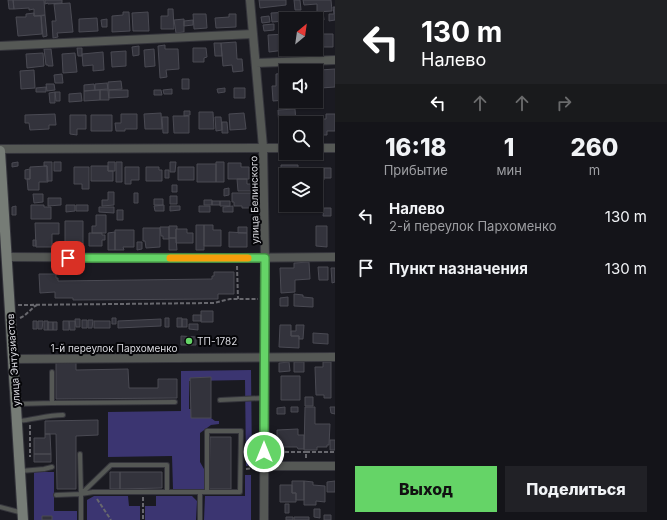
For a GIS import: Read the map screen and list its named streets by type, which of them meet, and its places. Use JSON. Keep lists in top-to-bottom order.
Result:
{
  "streets": {
    "street": ["улица Белинского", "1-й переулок Пархоменко", "улица Энтузиастов"]
  },
  "crossings": [
    ["улица Белинского", "1-й переулок Пархоменко"],
    ["1-й переулок Пархоменко", "улица Энтузиастов"]
  ],
  "places": ["ТП-1782"],
  "north": "top right",
  "page": {
    "turn": ["130 m", "Налево"],
    "eta": [
      "16:18",
      "Прибытие",
      "1",
      "мин",
      "260",
      "m"
    ],
    "list": [
      {
        "name": "Налево",
        "note": "2-й переулок Пархоменко",
        "value": "130 m"
      },
      {
        "name": "Пункт назначения",
        "value": "130 m"
      }
    ],
    "buttons": ["Выход", "Поделиться"]
  }
}
